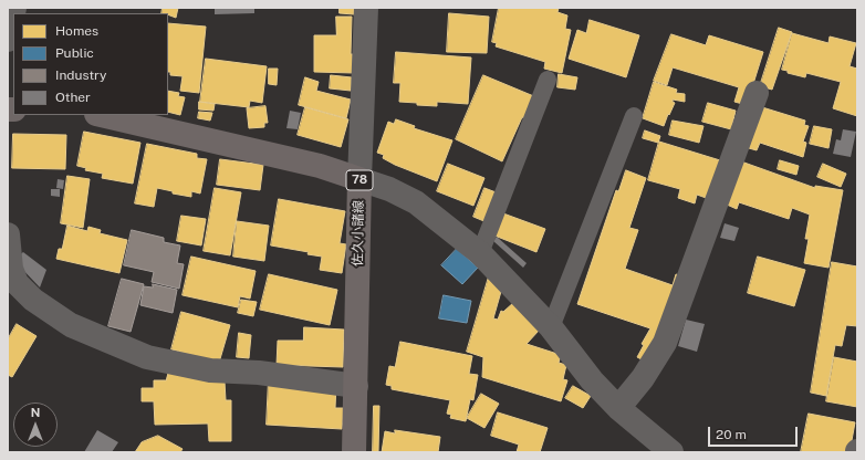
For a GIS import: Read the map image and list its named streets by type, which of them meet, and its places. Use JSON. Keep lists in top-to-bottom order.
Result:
{
  "streets": {
    "main road": ["78", "佐久小諸線"]
  },
  "crossings": [
    ["78", "佐久小諸線"]
  ],
  "legend": [
    "Homes",
    "Public",
    "Industry",
    "Other"
  ],
  "scale_bar": "20 m",
  "north": "top"
}
